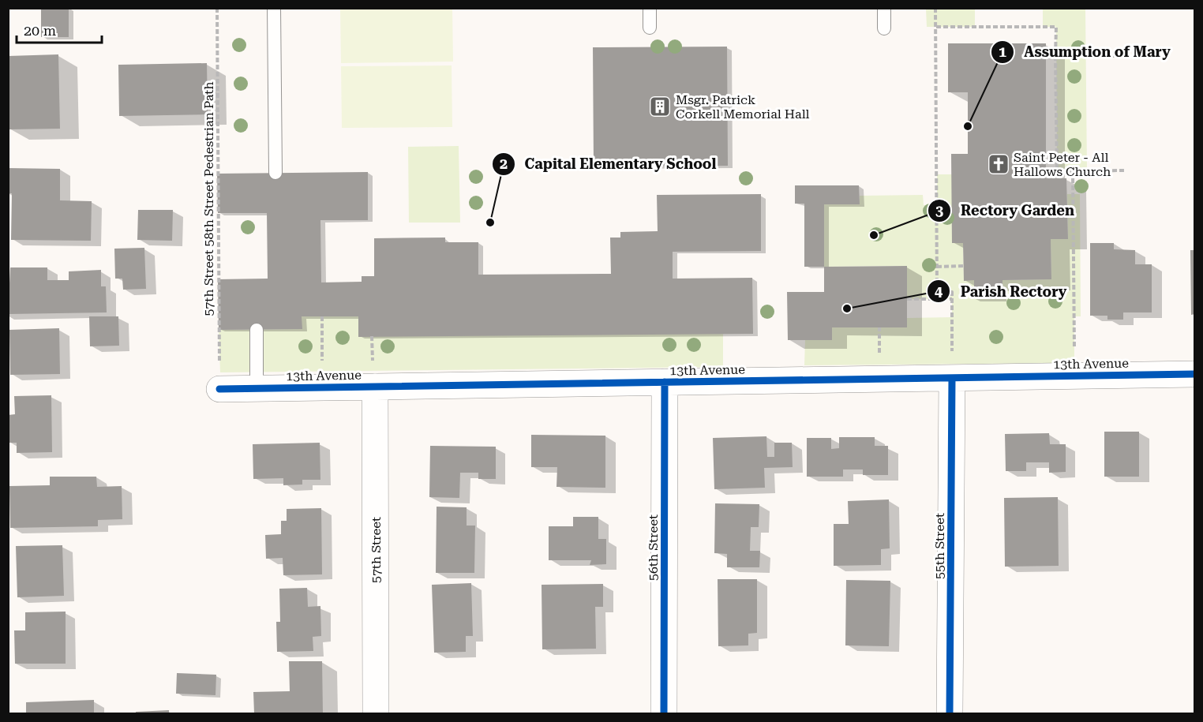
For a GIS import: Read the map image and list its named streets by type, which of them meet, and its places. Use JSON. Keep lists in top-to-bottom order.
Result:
{
  "streets": {
    "street": [
      "13th Avenue",
      "55th Street",
      "56th Street",
      "57th Street"
    ],
    "path": ["57th Street 58th Street Pedestrian Path"]
  },
  "crossings": [
    ["57th Street 58th Street Pedestrian Path", "13th Avenue"],
    ["13th Avenue", "55th Street"],
    ["13th Avenue", "56th Street"],
    ["13th Avenue", "57th Street"]
  ],
  "places": {
    "building": ["Msgr. Patrick Corkell Memorial Hall"],
    "other": [
      "Assumption of Mary",
      "Capital Elementary School",
      "Rectory Garden",
      "Parish Rectory"
    ],
    "church": ["Saint Peter - All Hallows Church"]
  },
  "scale_bar": "20 m"
}
